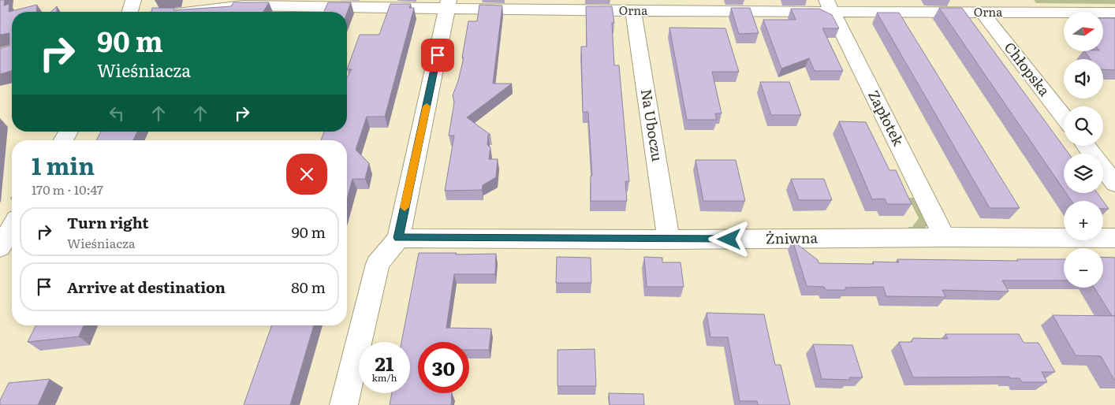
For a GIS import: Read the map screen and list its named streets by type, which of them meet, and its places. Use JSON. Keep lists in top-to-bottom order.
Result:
{
  "streets": {
    "street": [
      "Orna",
      "Chłopska",
      "Zapłotek",
      "Na Uboczu",
      "Żniwna"
    ]
  },
  "crossings": [
    ["Orna", "Chłopska"],
    ["Orna", "Zapłotek"],
    ["Orna", "Na Uboczu"],
    ["Zapłotek", "Żniwna"],
    ["Na Uboczu", "Żniwna"]
  ],
  "north": "right",
  "page": {
    "map_buttons": ["+", "−"],
    "turn": ["90 m", "Wieśniacza"],
    "heading": ["1 min", "170 m · 10:47"],
    "list": [
      {
        "name": "Turn right",
        "note": "Wieśniacza",
        "value": "90 m"
      },
      {
        "name": "Arrive at destination",
        "value": "80 m"
      }
    ],
    "speed": "21 km/h",
    "limit": "30"
  }
}
